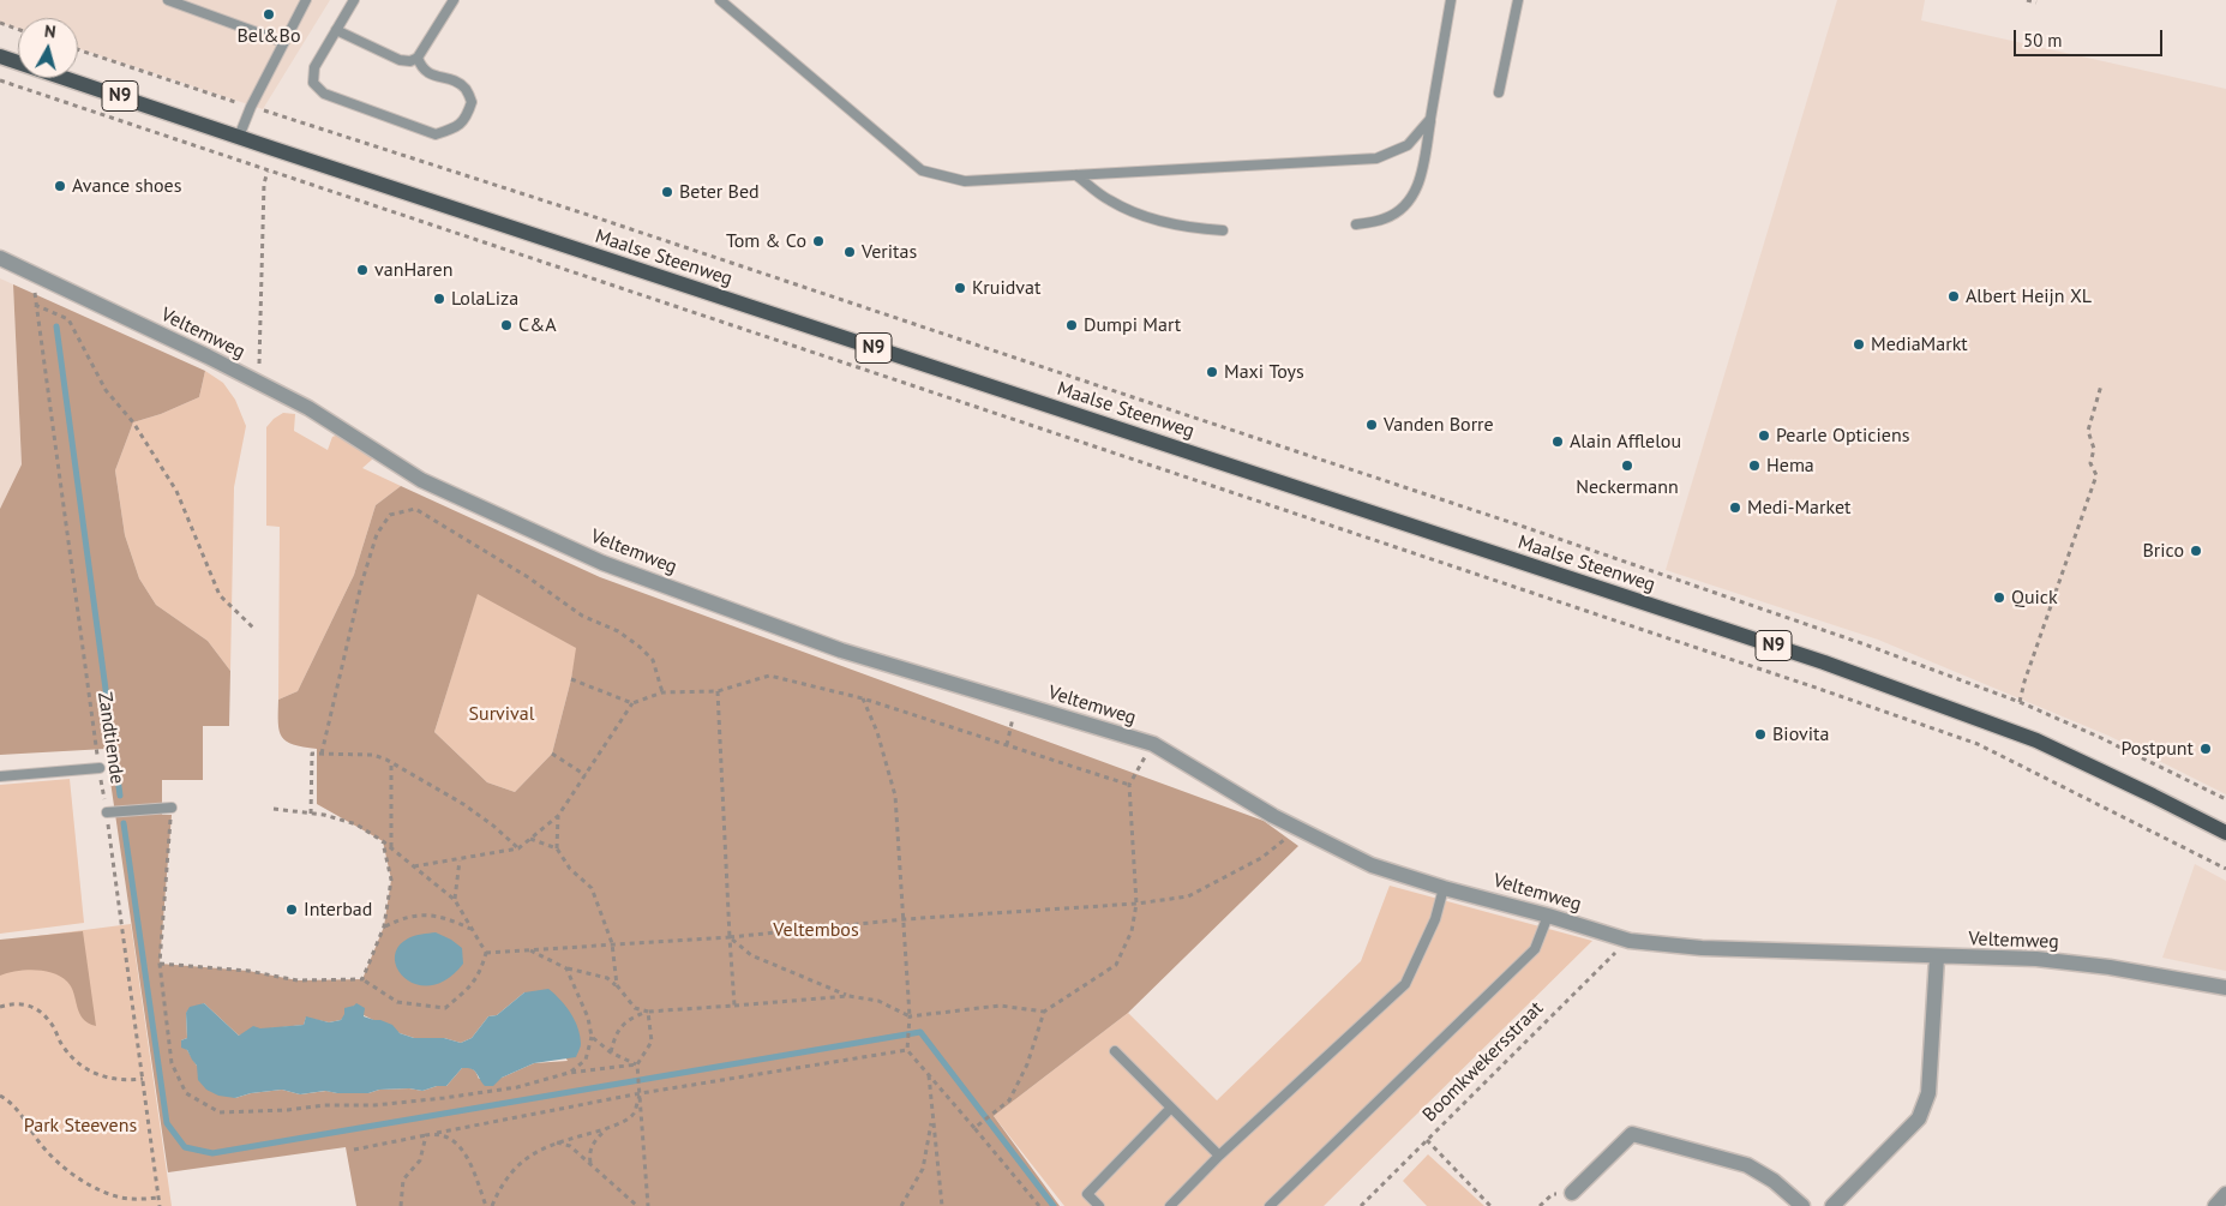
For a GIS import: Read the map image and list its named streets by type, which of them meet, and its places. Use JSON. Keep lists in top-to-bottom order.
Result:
{
  "streets": {
    "main road": ["N9", "Maalse Steenweg"],
    "street": ["Veltemweg"],
    "path": ["Zandtiende", "Boomkwekersstraat"]
  },
  "crossings": [
    ["Veltemweg", "Zandtiende"],
    ["Veltemweg", "Boomkwekersstraat"]
  ],
  "parks": ["Survival", "Veltembos", "Park Steevens"],
  "places": [
    "Bel&Bo",
    "Avance shoes",
    "Beter Bed",
    "Tom & Co",
    "Veritas",
    "vanHaren",
    "Kruidvat",
    "Albert Heijn XL",
    "LolaLiza",
    "C&A",
    "Dumpi Mart",
    "MediaMarkt",
    "Maxi Toys",
    "Vanden Borre",
    "Pearle Opticiens",
    "Alain Afflelou",
    "Neckermann",
    "Hema",
    "Medi-Market",
    "Brico",
    "Quick",
    "Biovita",
    "Postpunt",
    "Interbad"
  ],
  "scale_bar": "50 m",
  "north": "top"
}
